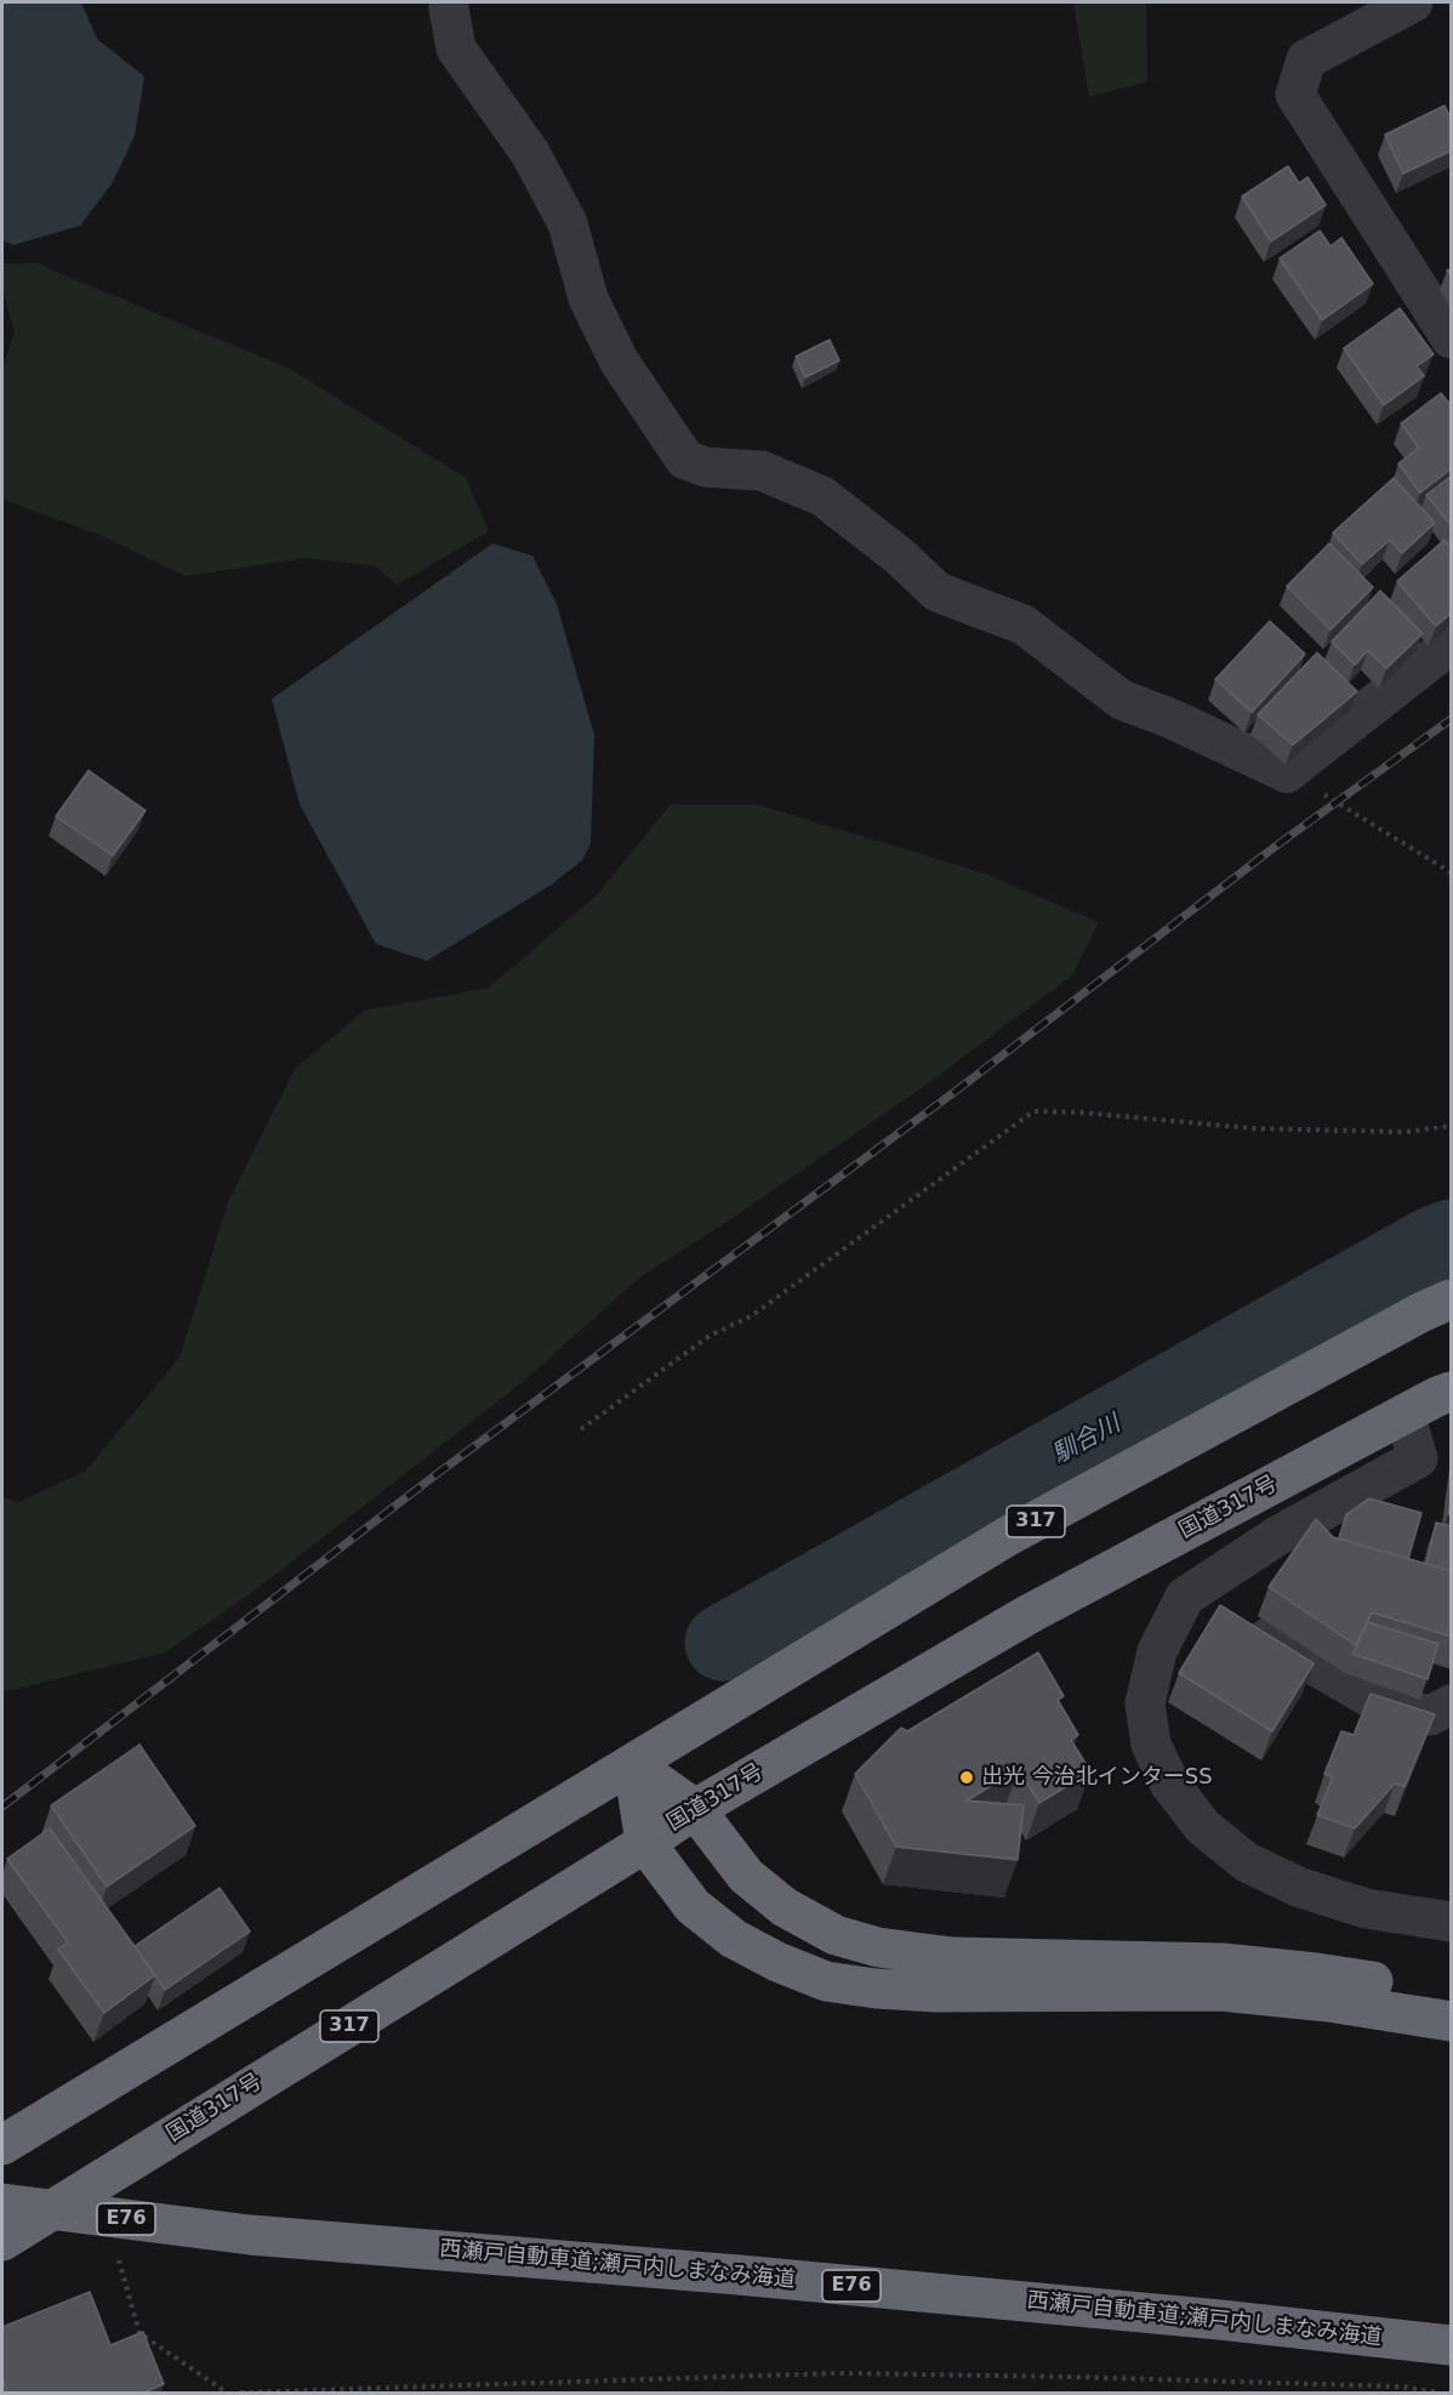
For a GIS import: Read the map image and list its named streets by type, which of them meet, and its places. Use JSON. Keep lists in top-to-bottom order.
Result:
{
  "streets": {
    "highway": [
      "国道317号",
      "317",
      "E76",
      "西瀬戸自動車道;瀬戸内しまなみ海道"
    ]
  },
  "water": ["馴合川"],
  "places": ["出光 今治北インターSS"]
}
